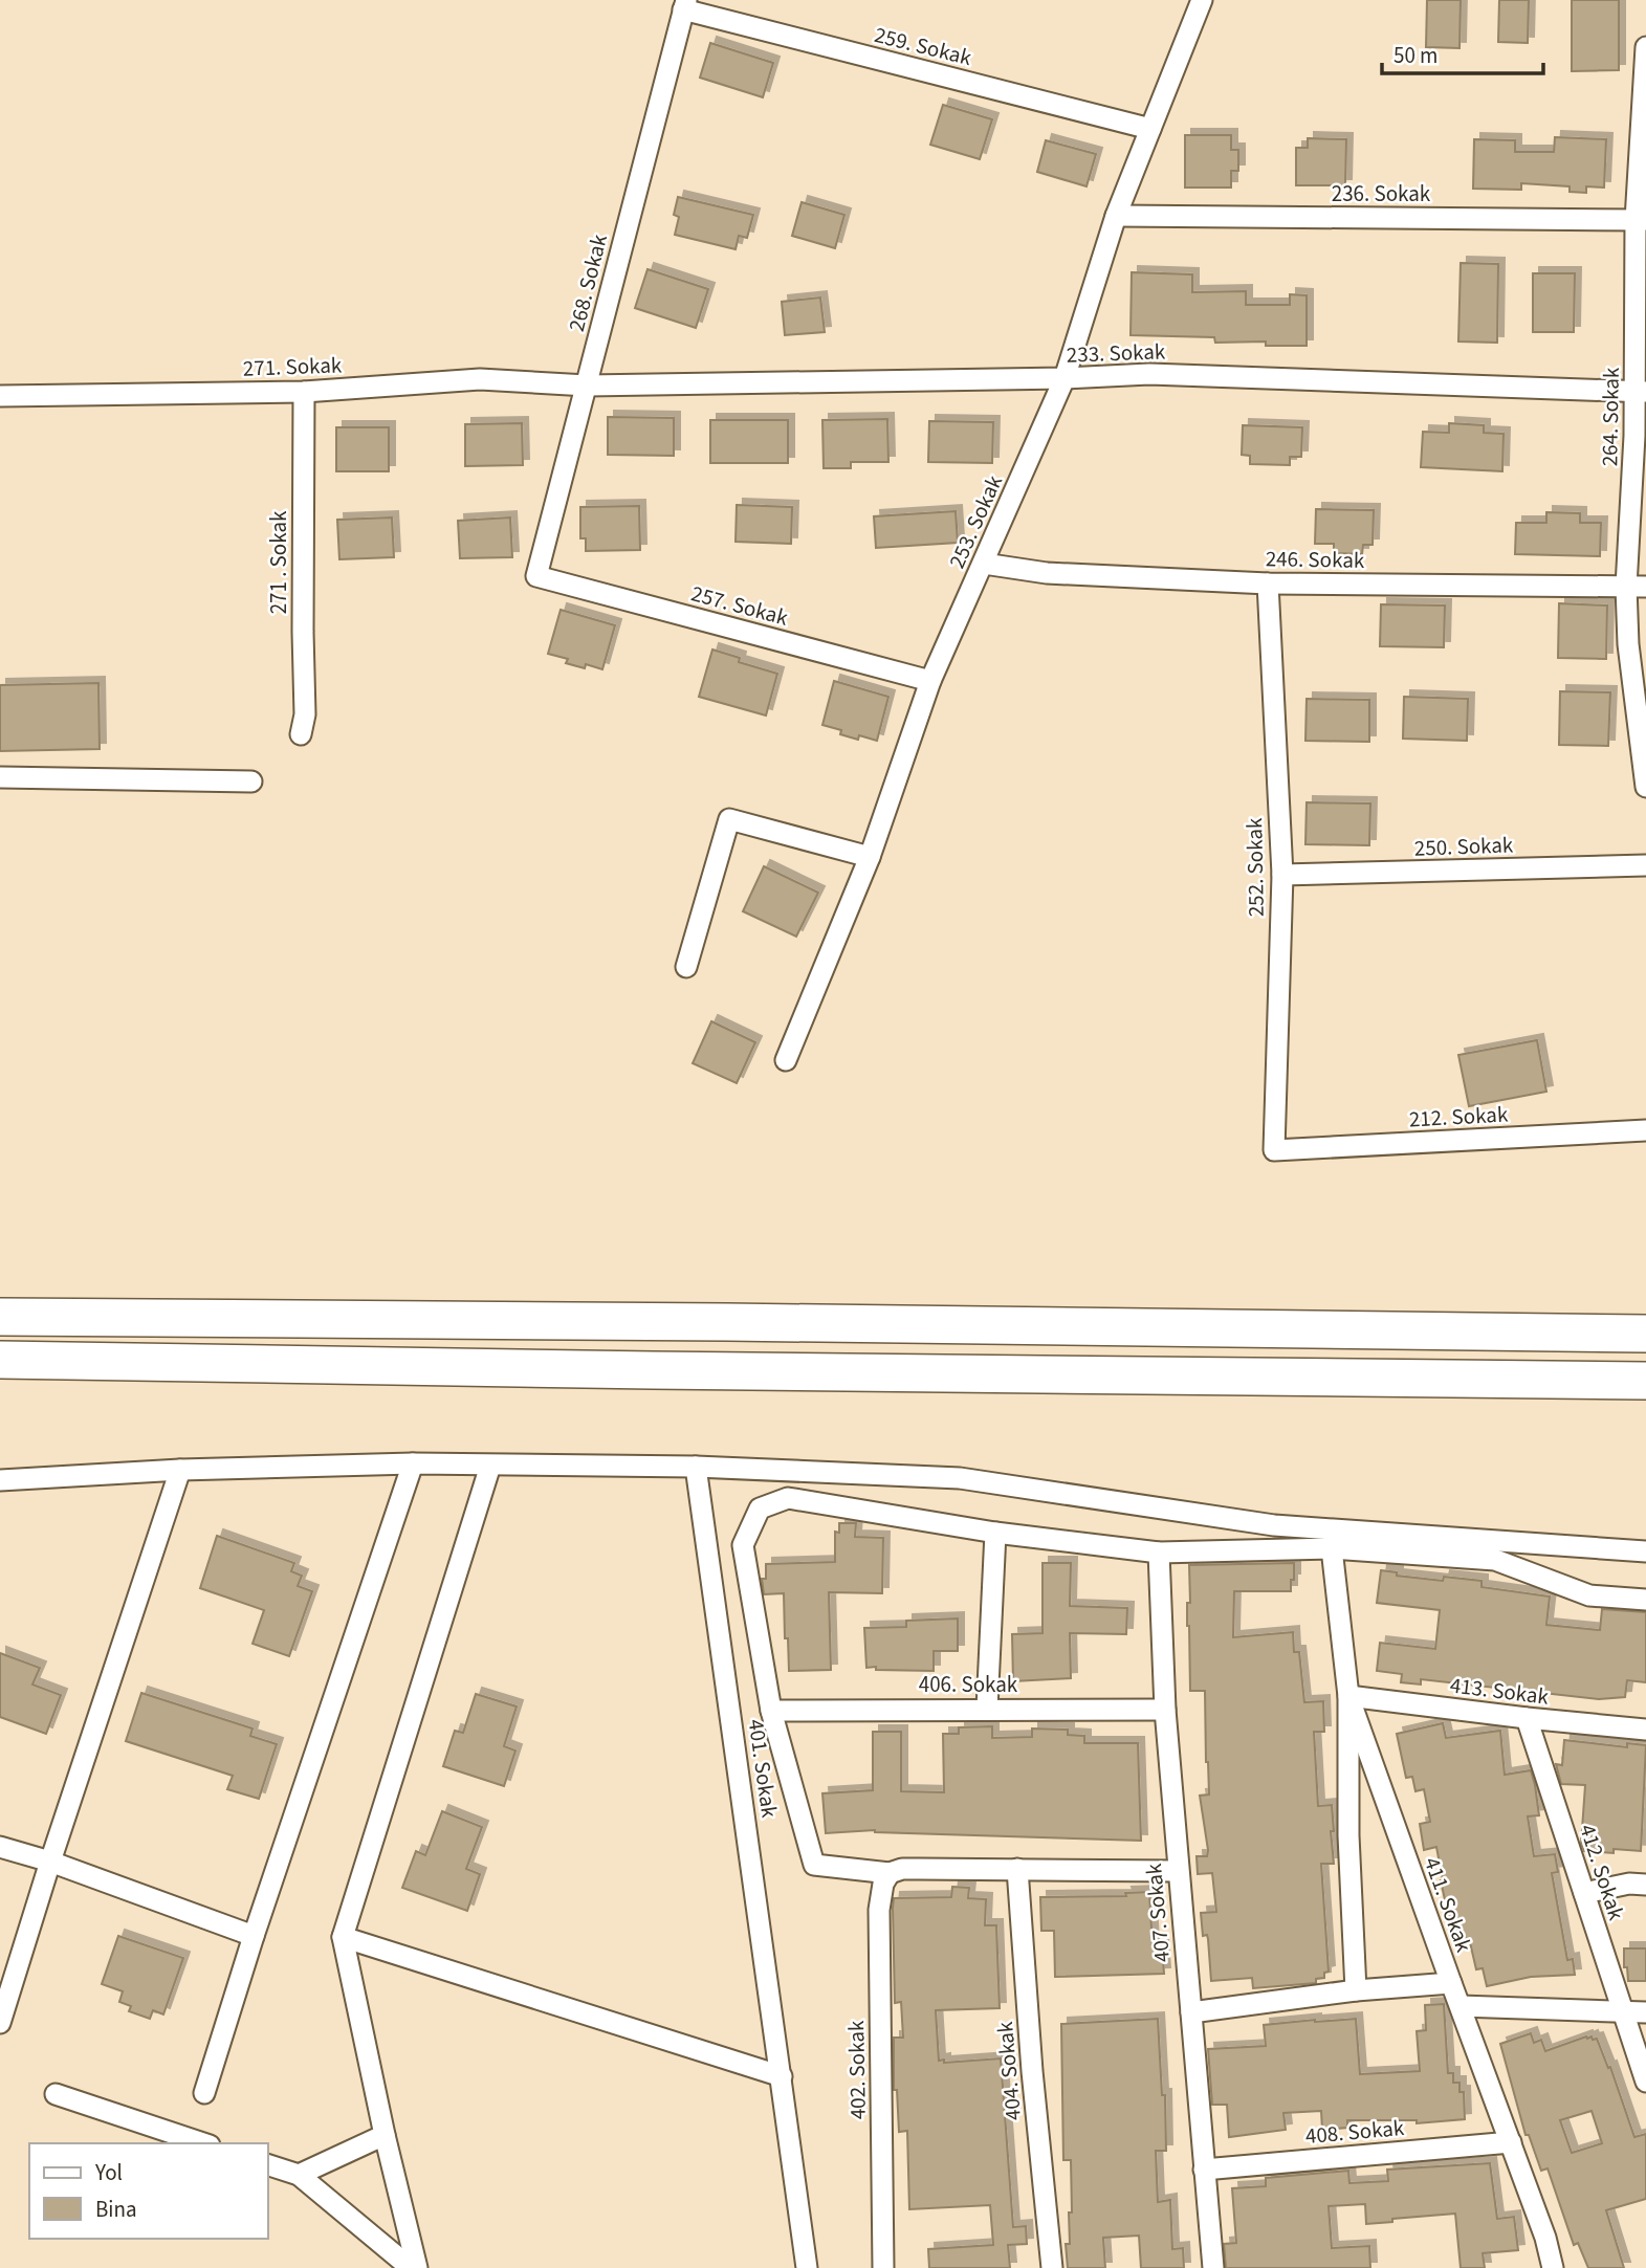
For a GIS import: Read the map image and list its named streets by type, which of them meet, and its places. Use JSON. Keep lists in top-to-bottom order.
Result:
{
  "streets": {
    "street": [
      "259. Sokak",
      "236. Sokak",
      "268. Sokak",
      "233. Sokak",
      "271. Sokak",
      "264. Sokak",
      "253. Sokak",
      "246. Sokak",
      "271 . Sokak",
      "257. Sokak",
      "250. Sokak",
      "252. Sokak",
      "212. Sokak",
      "406. Sokak",
      "413. Sokak",
      "401. Sokak",
      "412. Sokak",
      "411. Sokak",
      "407. Sokak",
      "402. Sokak",
      "404. Sokak",
      "408. Sokak"
    ]
  },
  "crossings": [
    ["259. Sokak", "268. Sokak"],
    ["259. Sokak", "253. Sokak"],
    ["236. Sokak", "264. Sokak"],
    ["236. Sokak", "253. Sokak"],
    ["268. Sokak", "233. Sokak"],
    ["268. Sokak", "271. Sokak"],
    ["268. Sokak", "257. Sokak"],
    ["233. Sokak", "271. Sokak"],
    ["233. Sokak", "264. Sokak"],
    ["233. Sokak", "253. Sokak"],
    ["271. Sokak", "271 . Sokak"],
    ["264. Sokak", "246. Sokak"],
    ["253. Sokak", "246. Sokak"],
    ["253. Sokak", "257. Sokak"],
    ["246. Sokak", "252. Sokak"],
    ["250. Sokak", "252. Sokak"],
    ["252. Sokak", "212. Sokak"],
    ["406. Sokak", "407. Sokak"],
    ["413. Sokak", "412. Sokak"],
    ["413. Sokak", "411. Sokak"],
    ["411. Sokak", "408. Sokak"],
    ["407. Sokak", "408. Sokak"]
  ],
  "legend": ["Yol", "Bina"],
  "scale_bar": "50 m"
}
